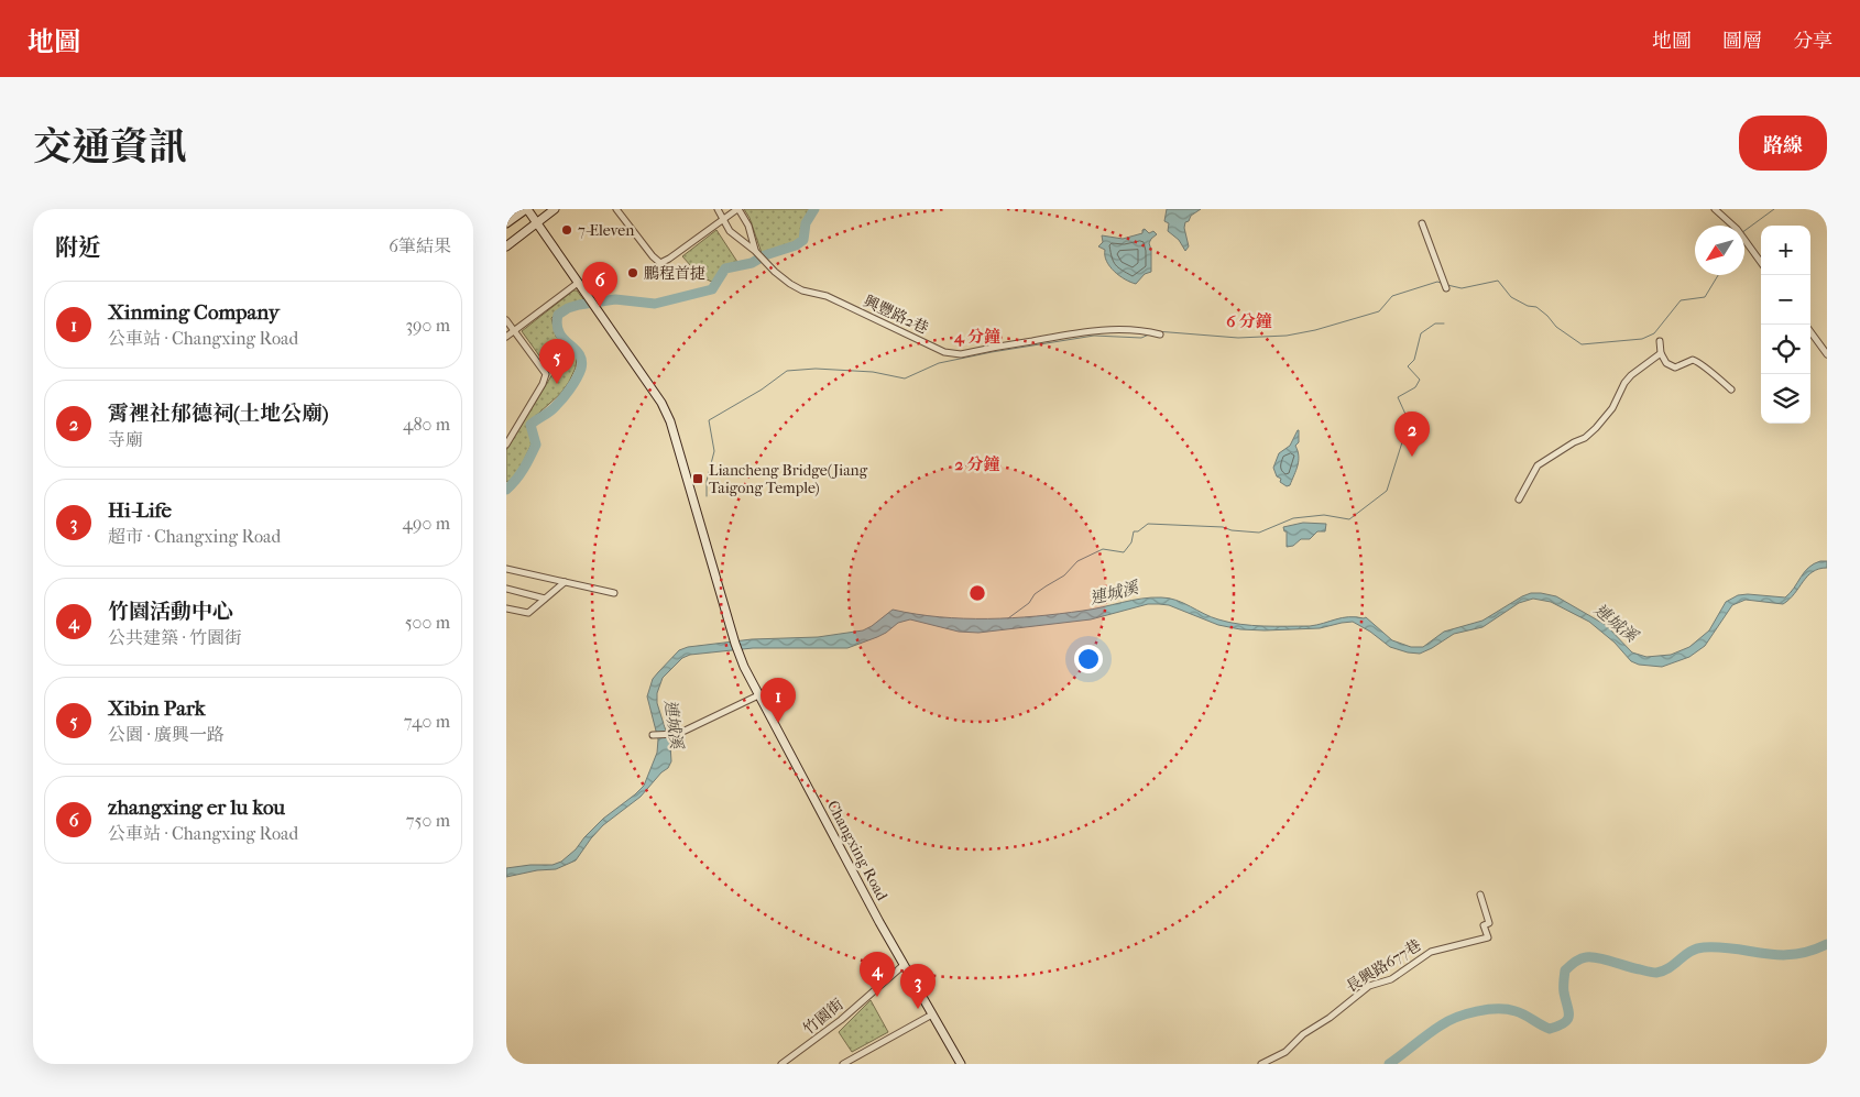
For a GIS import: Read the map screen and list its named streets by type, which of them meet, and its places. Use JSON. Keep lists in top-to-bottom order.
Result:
{
  "streets": {
    "main road": ["Changxing Road"],
    "street": ["興豐路2巷", "長興路677巷", "竹園街"]
  },
  "crossings": [
    ["Changxing Road", "竹園街"]
  ],
  "water": ["連城溪"],
  "places": {
    "other": ["7-Eleven", "鵬程首捷"],
    "transit": ["Liancheng Bridge(Jiang Taigong Temple)"]
  },
  "north": "bottom left",
  "page": {
    "header": "地圖",
    "nav": ["地圖", "圖層", "分享"],
    "title": "交通資訊",
    "buttons": "路線",
    "heading": ["附近", "6筆結果"],
    "map_buttons": ["+", "−"],
    "pins": [
      "6",
      "5",
      "2",
      "1",
      "4",
      "3"
    ],
    "list": [
      {
        "mark": "1",
        "name": "Xinming Company",
        "note": "公車站 · Changxing Road",
        "value": "390 m"
      },
      {
        "mark": "2",
        "name": "霄裡社郁德祠(土地公廟)",
        "note": "寺廟",
        "value": "480 m"
      },
      {
        "mark": "3",
        "name": "Hi-Life",
        "note": "超市 · Changxing Road",
        "value": "490 m"
      },
      {
        "mark": "4",
        "name": "竹園活動中心",
        "note": "公共建築 · 竹園街",
        "value": "500 m"
      },
      {
        "mark": "5",
        "name": "Xibin Park",
        "note": "公園 · 廣興一路",
        "value": "740 m"
      },
      {
        "mark": "6",
        "name": "zhangxing er lu kou",
        "note": "公車站 · Changxing Road",
        "value": "750 m"
      }
    ]
  },
  "rings": ["6 分鐘", "4 分鐘", "2 分鐘"]
}
